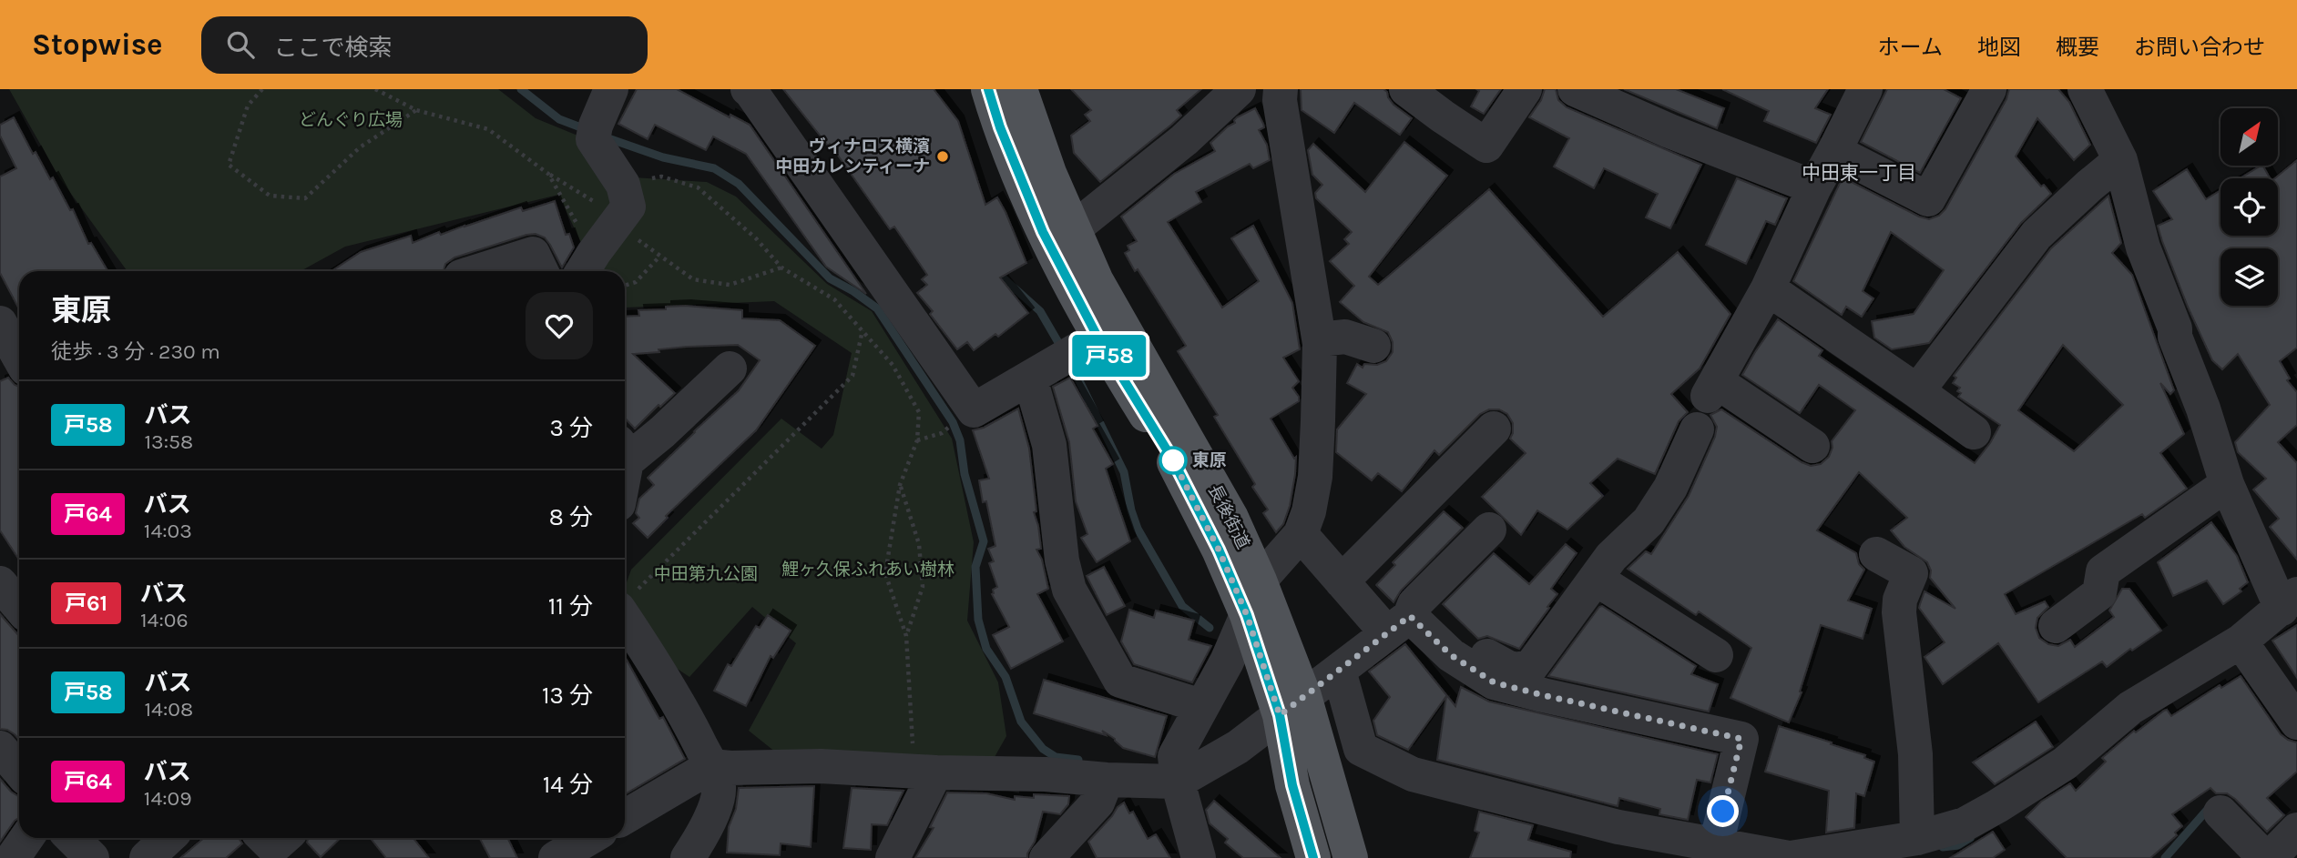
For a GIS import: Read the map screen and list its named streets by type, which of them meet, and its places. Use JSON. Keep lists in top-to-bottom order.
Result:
{
  "streets": {
    "main road": ["長後街道"]
  },
  "districts": ["中田東一丁目"],
  "parks": ["どんぐり広場", "鯉ヶ久保ふれあい樹林", "中田第九公園"],
  "places": ["ヴィナロス横濱 中田カレンティーナ", "東原"],
  "lines": ["bus line 戸58"],
  "north": "top right",
  "page": {
    "header": "Stopwise",
    "search": "ここで検索",
    "nav": [
      "ホーム",
      "地図",
      "概要",
      "お問い合わせ"
    ],
    "on_map": "戸58",
    "heading": ["東原", "徒歩 · 3 分 · 230 m"],
    "list": [
      {
        "mark": "戸58",
        "name": "バス",
        "note": "13:58",
        "value": "3 分"
      },
      {
        "mark": "戸64",
        "name": "バス",
        "note": "14:03",
        "value": "8 分"
      },
      {
        "mark": "戸61",
        "name": "バス",
        "note": "14:06",
        "value": "11 分"
      },
      {
        "mark": "戸58",
        "name": "バス",
        "note": "14:08",
        "value": "13 分"
      },
      {
        "mark": "戸64",
        "name": "バス",
        "note": "14:09",
        "value": "14 分"
      }
    ]
  }
}
